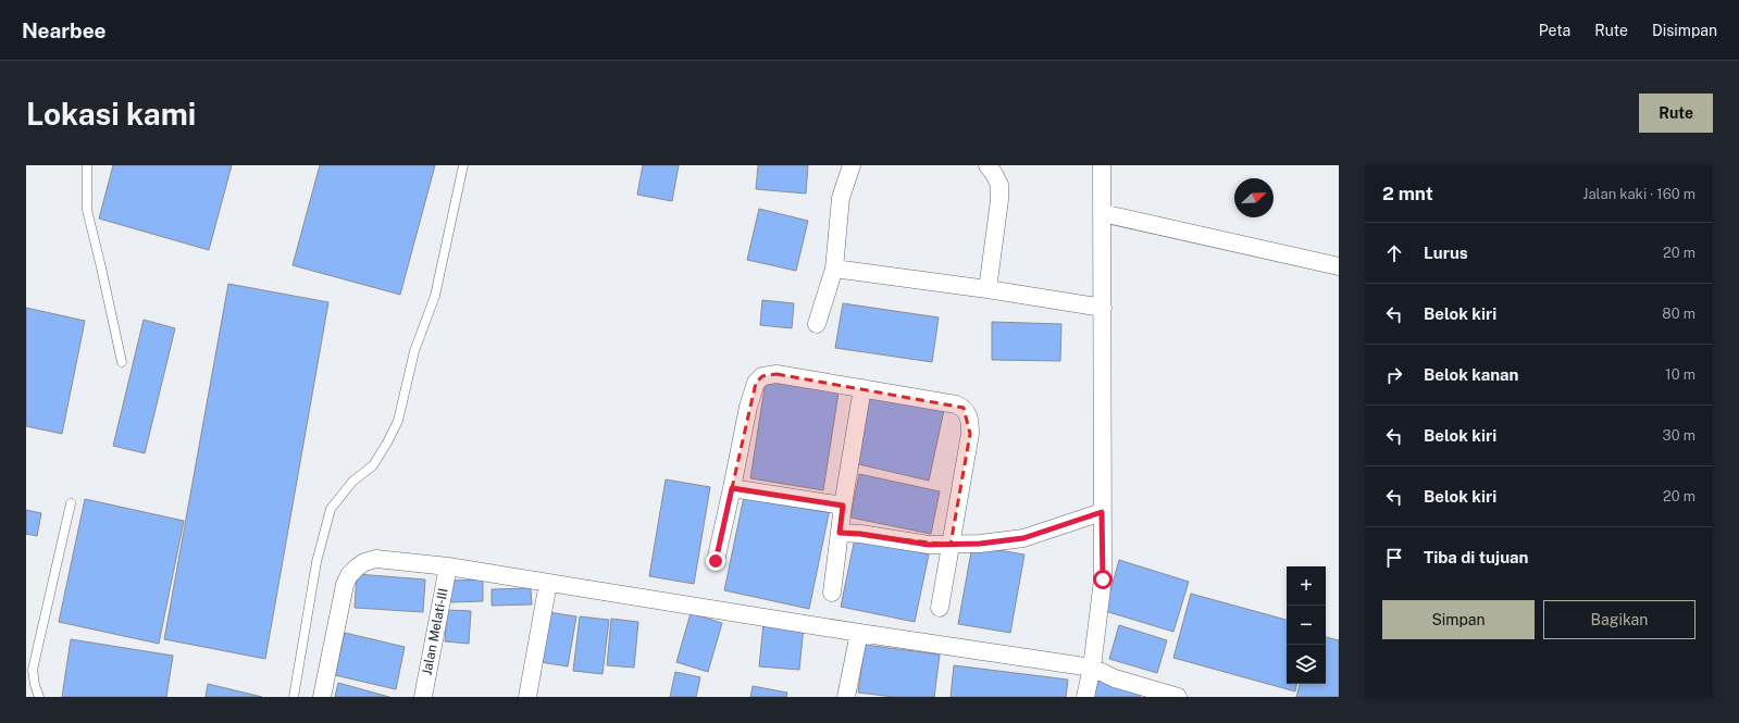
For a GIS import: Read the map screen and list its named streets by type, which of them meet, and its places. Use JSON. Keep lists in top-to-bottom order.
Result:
{
  "streets": {
    "street": ["Jalan Melati-III"]
  },
  "north": "top right",
  "page": {
    "header": "Nearbee",
    "nav": ["Peta", "Rute", "Disimpan"],
    "buttons": [
      "Rute",
      ["Simpan", "Bagikan"]
    ],
    "title": "Lokasi kami",
    "heading": ["2 mnt", "Jalan kaki · 160 m"],
    "list": [
      ["Lurus", "20 m"],
      ["Belok kiri", "80 m"],
      ["Belok kanan", "10 m"],
      ["Belok kiri", "30 m"],
      ["Belok kiri", "20 m"],
      "Tiba di tujuan"
    ],
    "map_buttons": ["+", "−"]
  }
}
